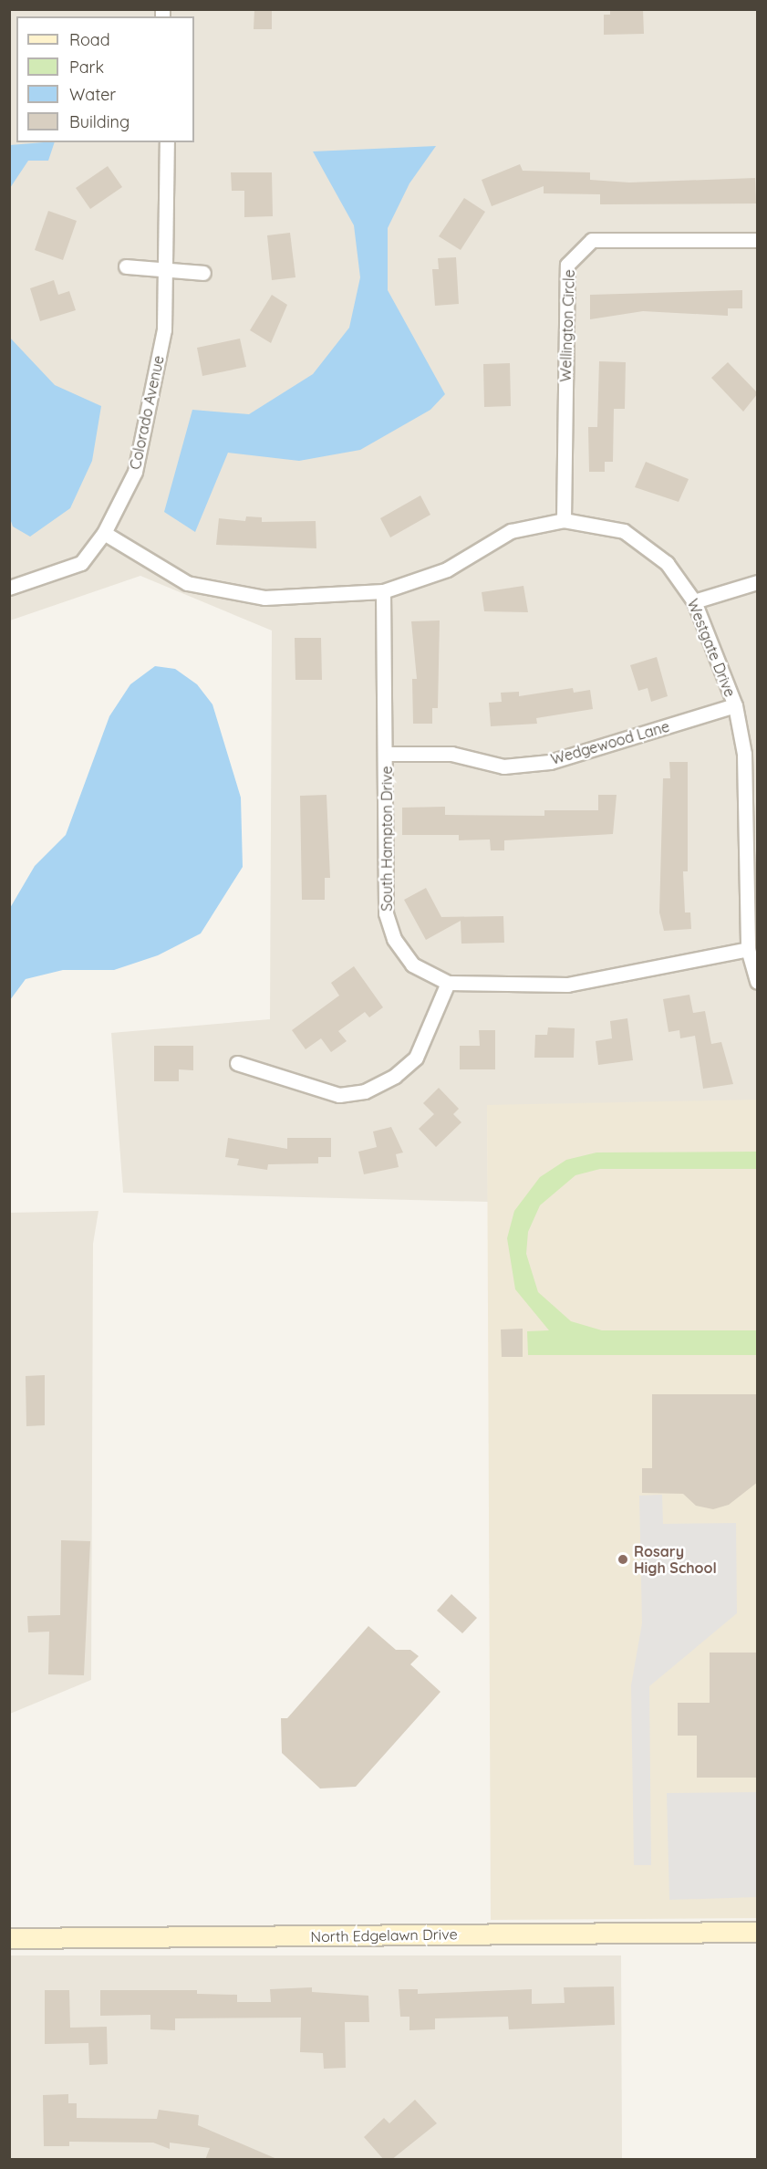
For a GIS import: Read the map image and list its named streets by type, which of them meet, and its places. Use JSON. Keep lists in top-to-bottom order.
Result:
{
  "streets": {
    "street": [
      "Wellington Circle",
      "Colorado Avenue",
      "Westgate Drive",
      "Wedgewood Lane",
      "South Hampton Drive",
      "North Edgelawn Drive"
    ]
  },
  "crossings": [
    ["Wellington Circle", "Westgate Drive"],
    ["Colorado Avenue", "Westgate Drive"],
    ["Westgate Drive", "Wedgewood Lane"],
    ["Westgate Drive", "South Hampton Drive"],
    ["Wedgewood Lane", "South Hampton Drive"]
  ],
  "places": ["Rosary High School"],
  "legend": [
    "Road",
    "Park",
    "Water",
    "Building"
  ]
}
